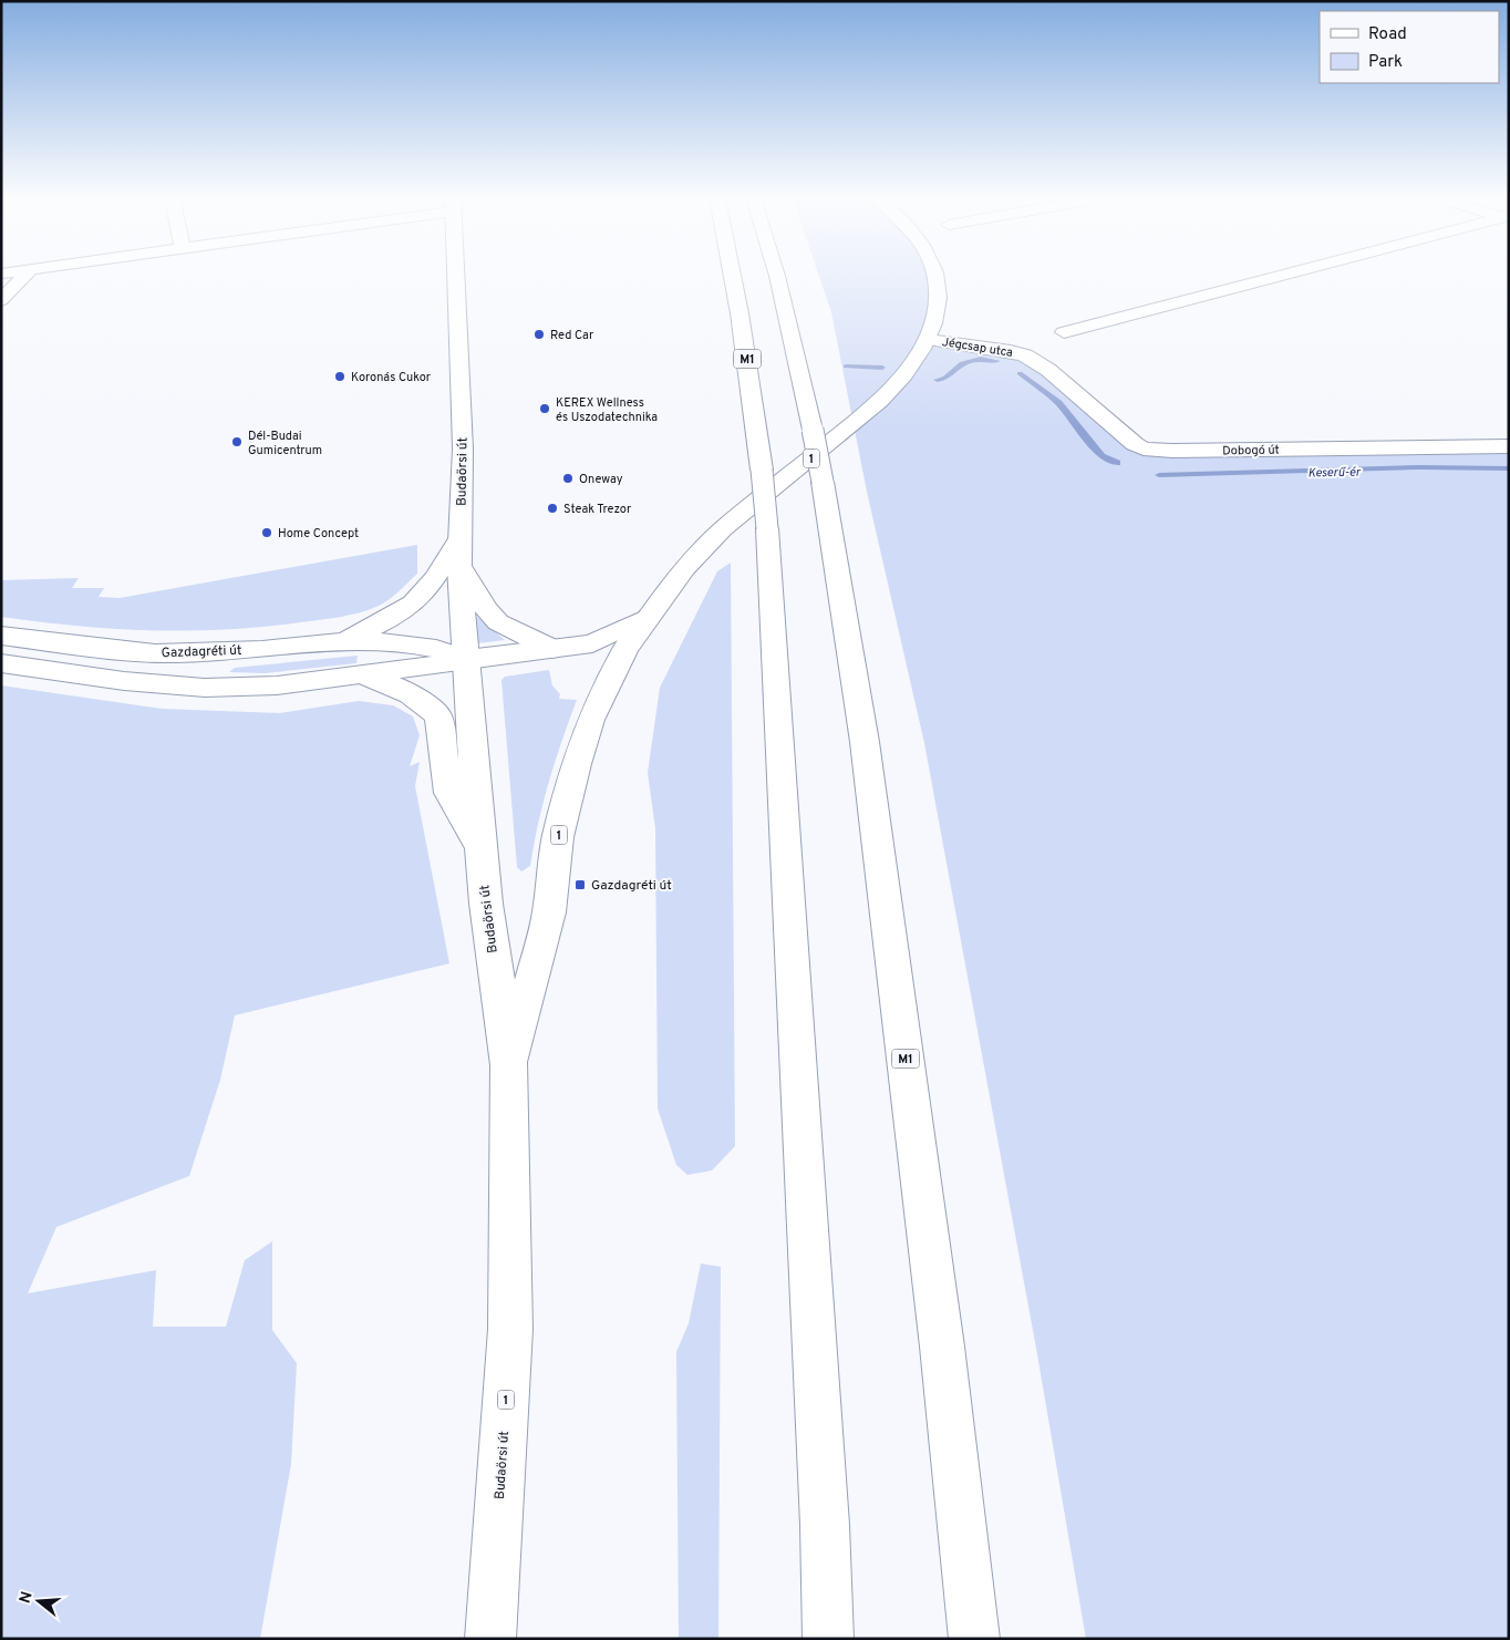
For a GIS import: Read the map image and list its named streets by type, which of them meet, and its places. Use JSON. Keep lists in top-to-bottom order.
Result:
{
  "streets": {
    "main road": [
      "Jégcsap utca",
      "M1",
      "Dobogó út",
      "1",
      "Budaörsi út",
      "Gazdagréti út"
    ]
  },
  "crossings": [
    ["Jégcsap utca", "Dobogó út"],
    ["Jégcsap utca", "1"],
    ["1", "Budaörsi út"],
    ["1", "Gazdagréti út"],
    ["Budaörsi út", "Gazdagréti út"]
  ],
  "water": ["Keserű-ér"],
  "places": {
    "other": [
      "Red Car",
      "Koronás Cukor",
      "KEREX Wellness és Uszodatechnika",
      "Dél-Budai Gumicentrum",
      "Oneway",
      "Steak Trezor",
      "Home Concept"
    ],
    "transit": ["Gazdagréti út"]
  },
  "legend": ["Road", "Park"],
  "north": "left"
}
